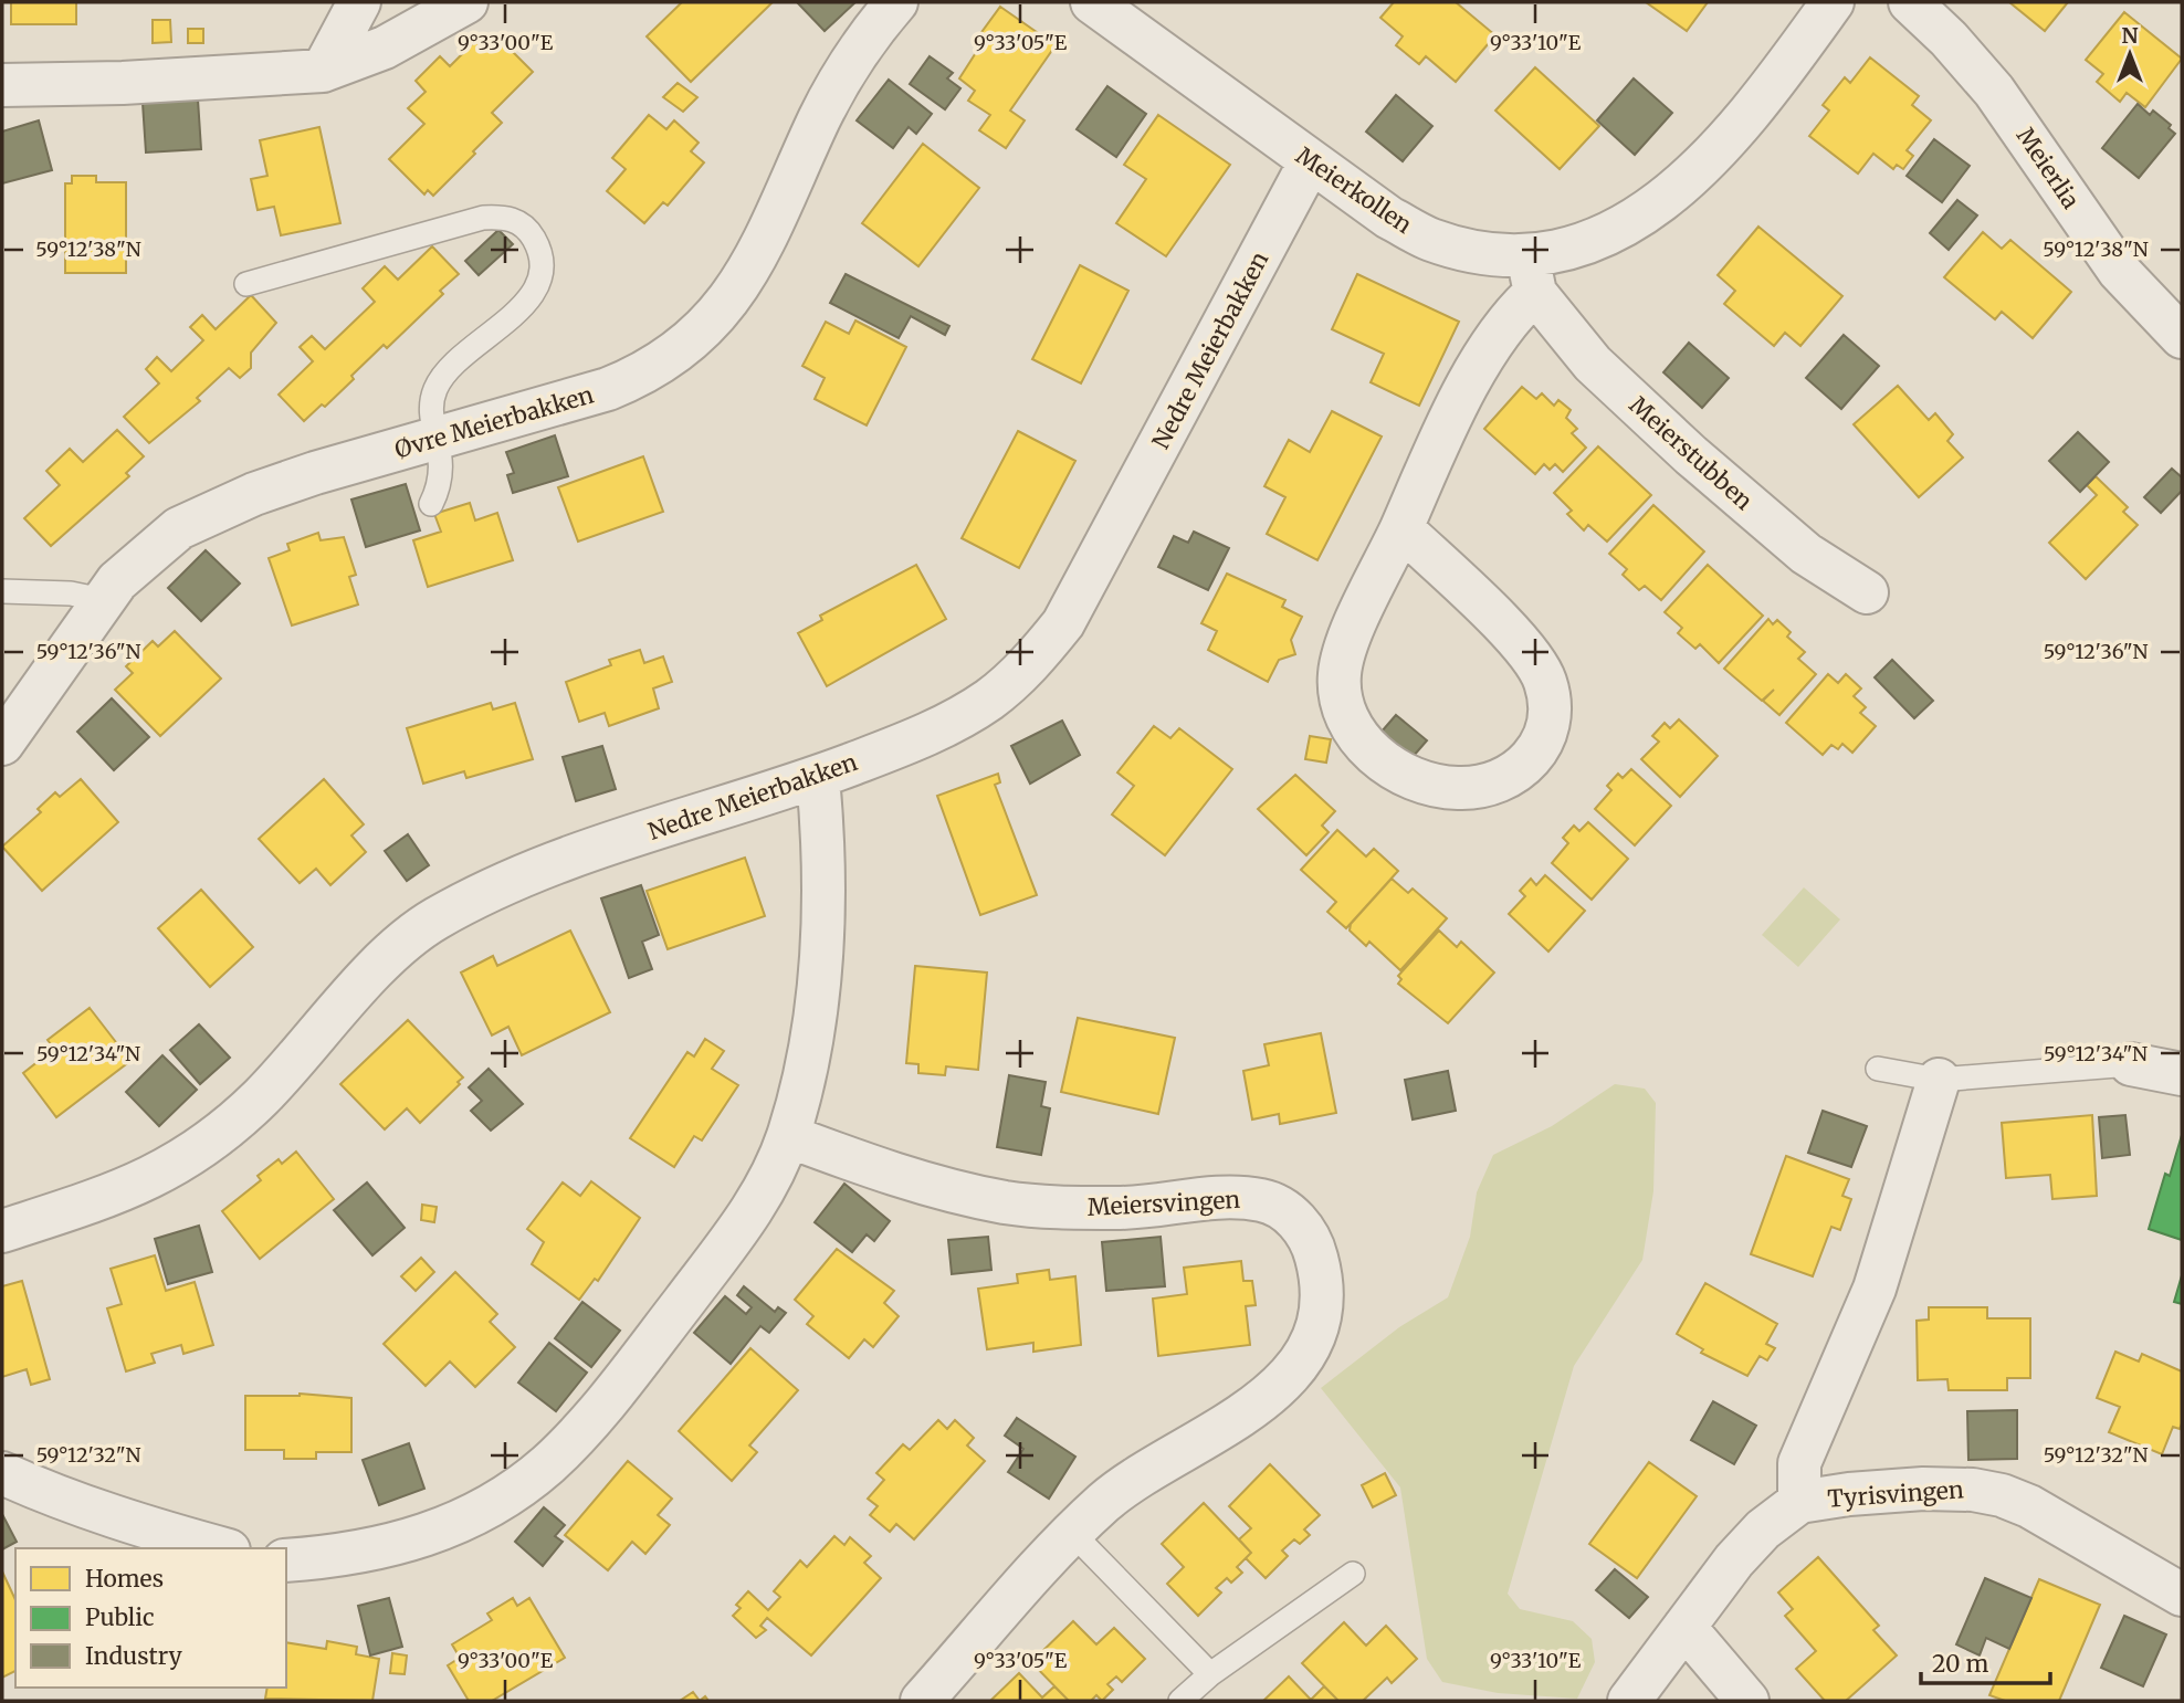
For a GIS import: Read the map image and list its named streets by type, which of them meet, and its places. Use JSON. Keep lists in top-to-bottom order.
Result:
{
  "streets": {
    "street": [
      "Meierlia",
      "Meierkollen",
      "Nedre Meierbakken",
      "Øvre Meierbakken",
      "Meierstubben",
      "Meiersvingen",
      "Tyrisvingen"
    ]
  },
  "crossings": [
    ["Meierkollen", "Nedre Meierbakken"],
    ["Meierkollen", "Meierstubben"]
  ],
  "legend": ["Homes", "Public", "Industry"],
  "scale_bar": "20 m",
  "north": "top",
  "coordinates": [
    "9°33'00\"E",
    "9°33'05\"E",
    "9°33'10\"E",
    "59°12'38\"N",
    "59°12'36\"N",
    "59°12'34\"N",
    "59°12'32\"N"
  ]
}
